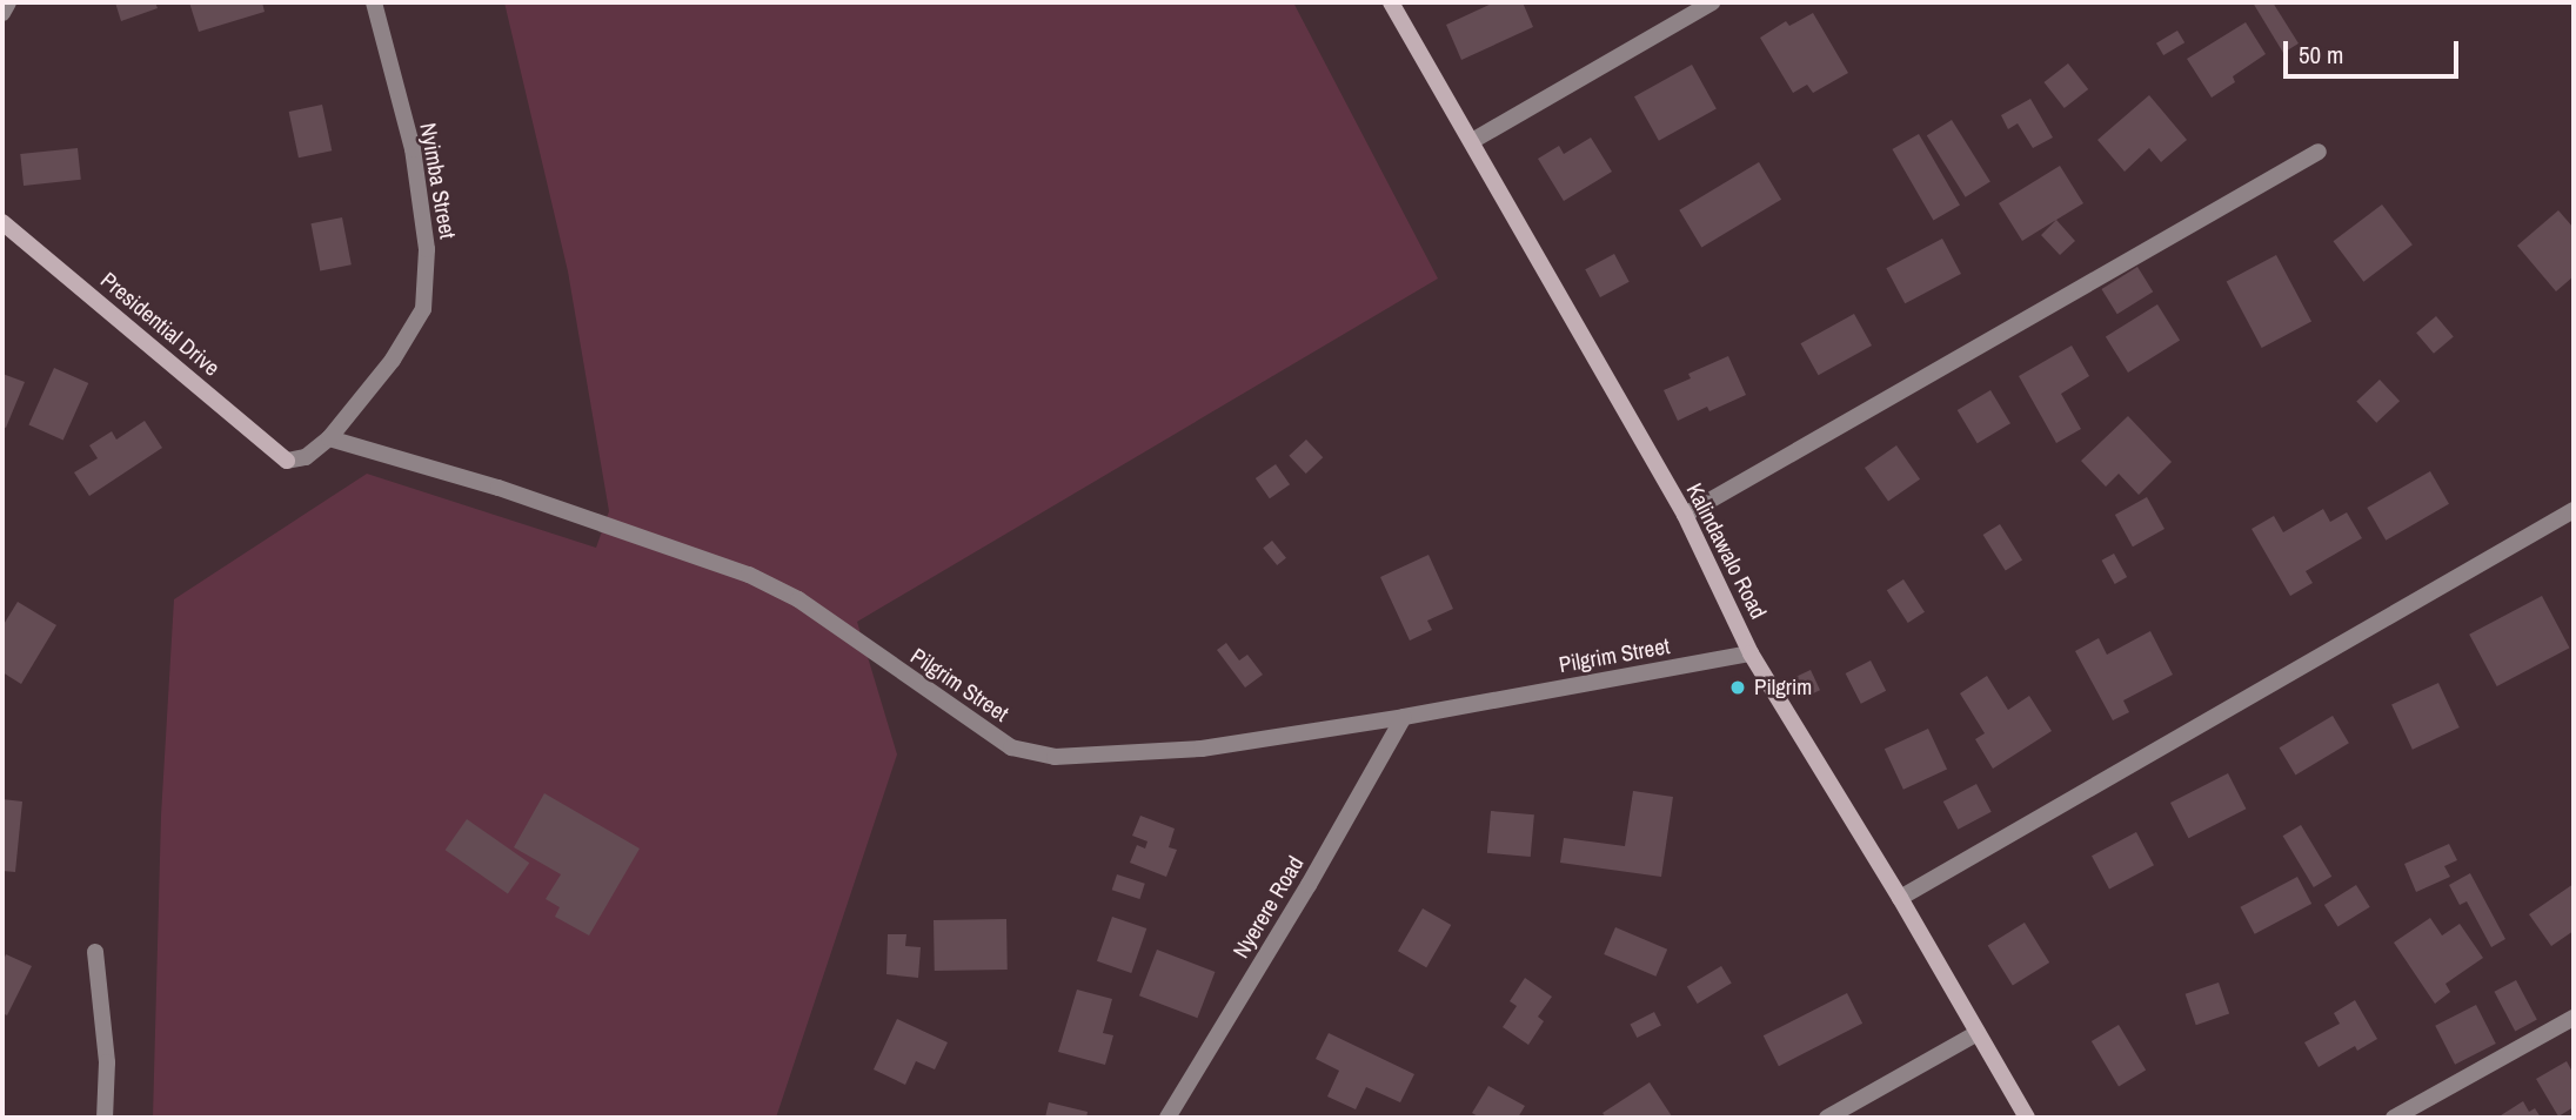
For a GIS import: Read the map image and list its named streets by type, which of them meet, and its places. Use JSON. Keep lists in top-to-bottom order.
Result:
{
  "streets": {
    "street": [
      "Nyimba Street",
      "Presidential Drive",
      "Kalindawalo Road",
      "Pilgrim Street",
      "Nyerere Road"
    ]
  },
  "crossings": [
    ["Nyimba Street", "Presidential Drive"],
    ["Nyimba Street", "Pilgrim Street"],
    ["Kalindawalo Road", "Pilgrim Street"],
    ["Pilgrim Street", "Nyerere Road"]
  ],
  "places": ["Pilgrim"],
  "scale_bar": "50 m"
}
